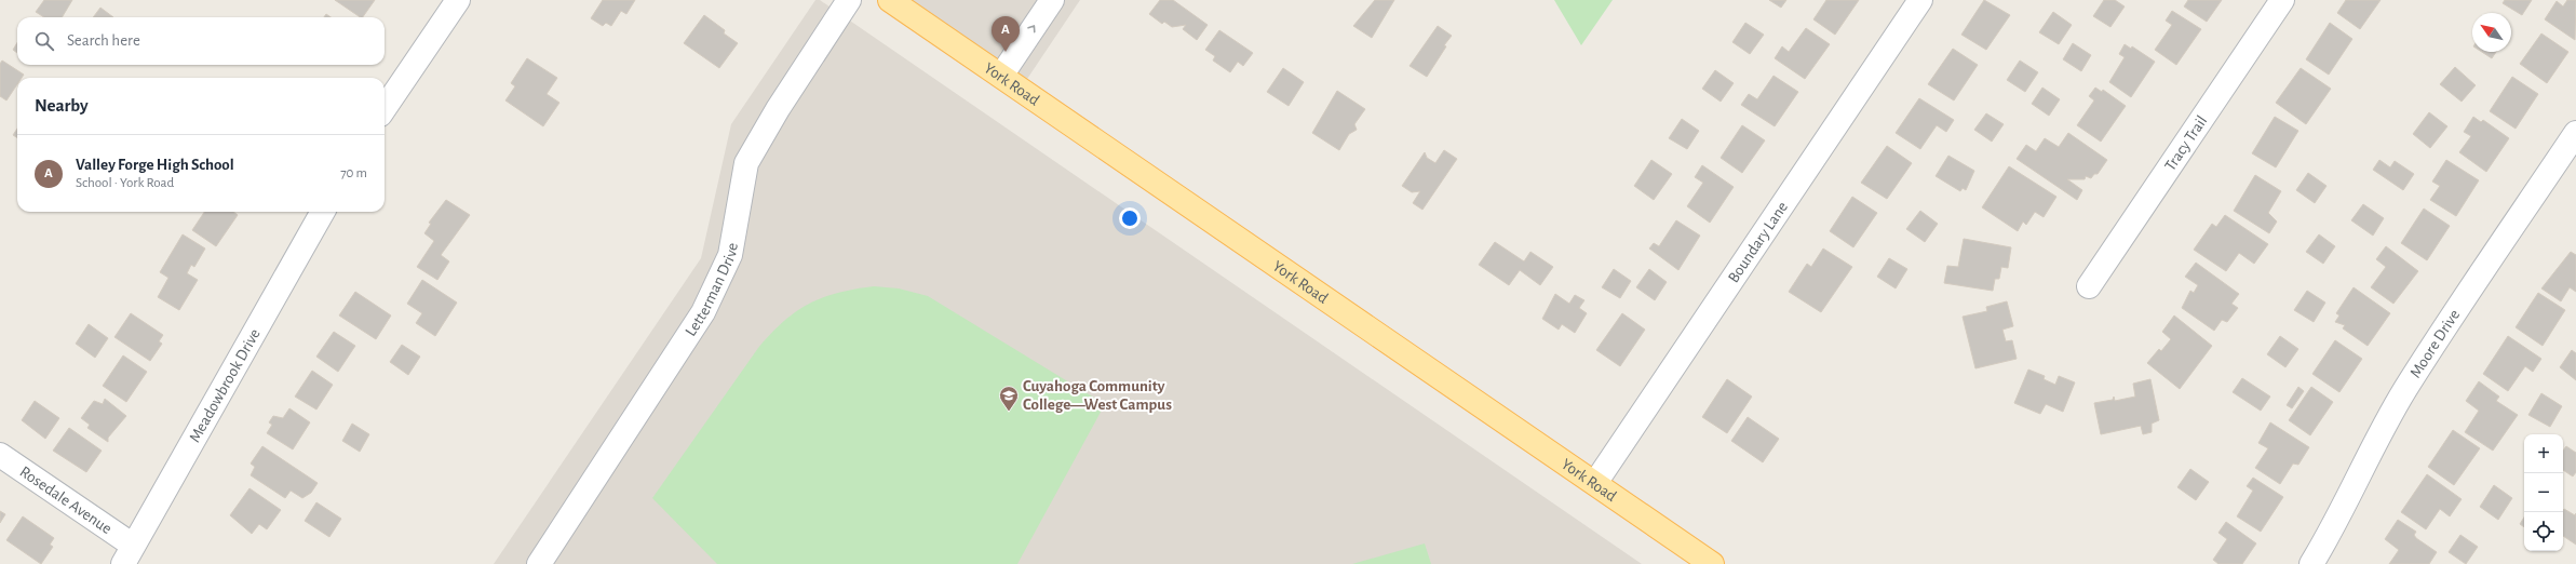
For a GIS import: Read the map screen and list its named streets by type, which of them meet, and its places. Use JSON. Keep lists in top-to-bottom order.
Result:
{
  "streets": {
    "main road": ["York Road"],
    "street": [
      "Tracy Trail",
      "Boundary Lane",
      "Letterman Drive",
      "Moore Drive",
      "Meadowbrook Drive",
      "Rosedale Avenue"
    ]
  },
  "crossings": [
    ["York Road", "Boundary Lane"],
    ["Meadowbrook Drive", "Rosedale Avenue"]
  ],
  "places": {
    "school or university": ["Cuyahoga Community College—West Campus"]
  },
  "north": "top left",
  "page": {
    "pins": "A",
    "search": "Search here",
    "heading": "Nearby",
    "list": [
      {
        "mark": "A",
        "name": "Valley Forge High School",
        "note": "School · York Road",
        "value": "70 m"
      }
    ],
    "map_buttons": ["+", "−"]
  }
}
